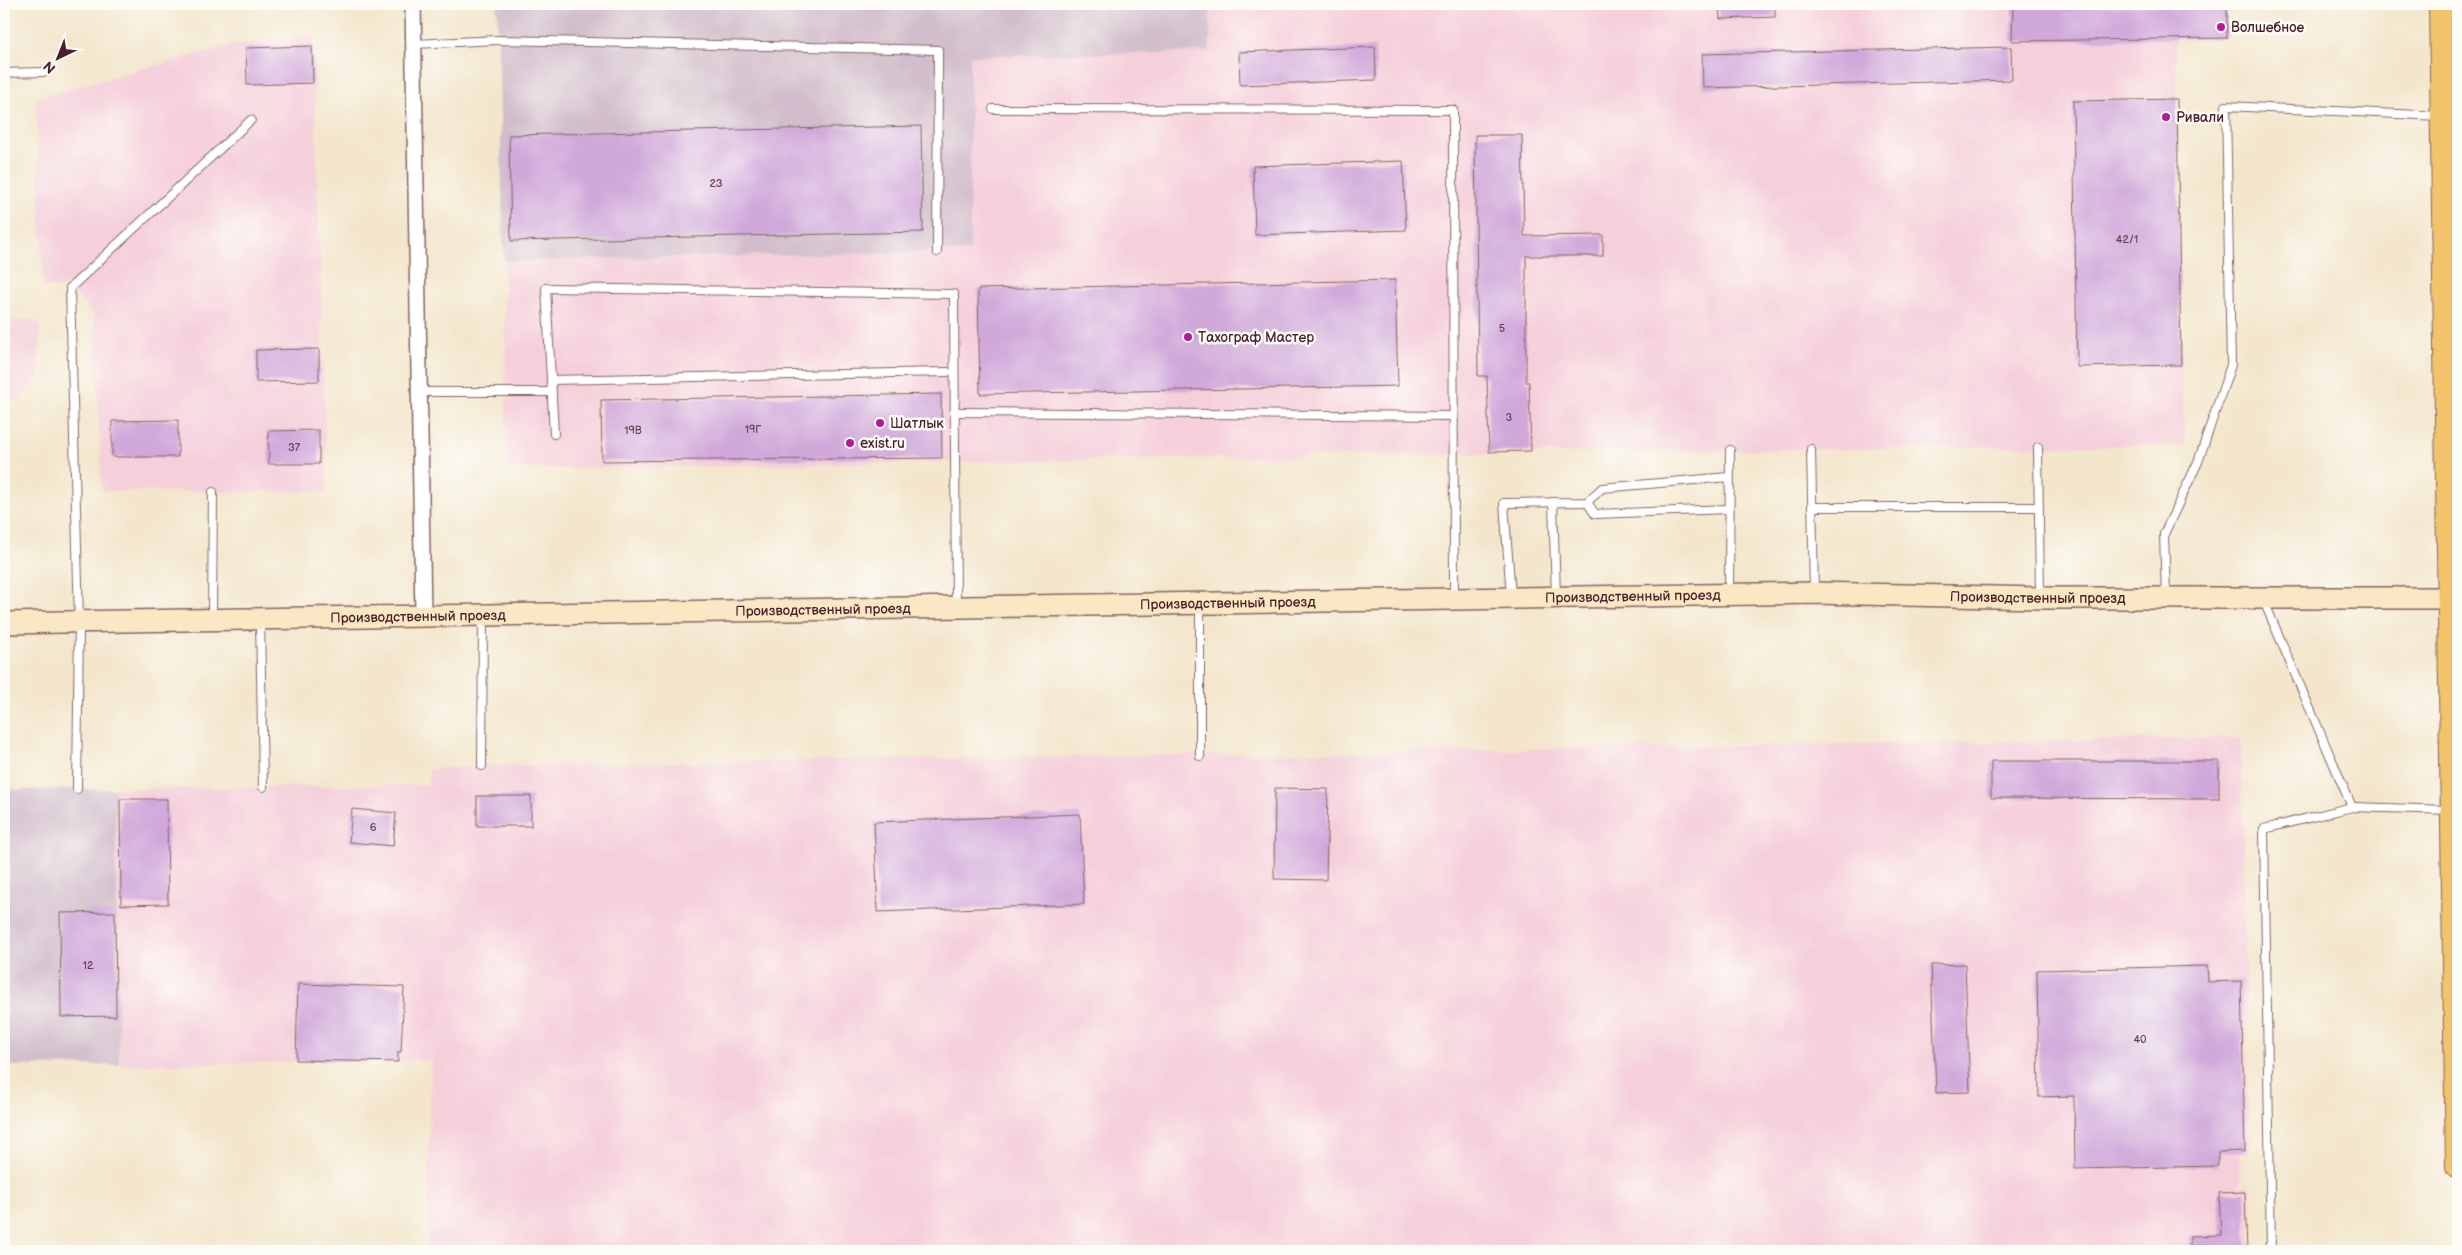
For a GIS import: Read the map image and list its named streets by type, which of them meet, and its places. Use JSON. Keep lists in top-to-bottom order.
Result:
{
  "streets": {
    "street": ["Производственный проезд"]
  },
  "places": [
    "Волшебное",
    "Ривали",
    "Тахограф Мастер",
    "Шатлык",
    "exist.ru"
  ],
  "house_numbers": [
    "23",
    "42/1",
    "5",
    "3",
    "19Г",
    "19В",
    "37",
    "6",
    "12",
    "40"
  ],
  "north": "bottom left"
}
